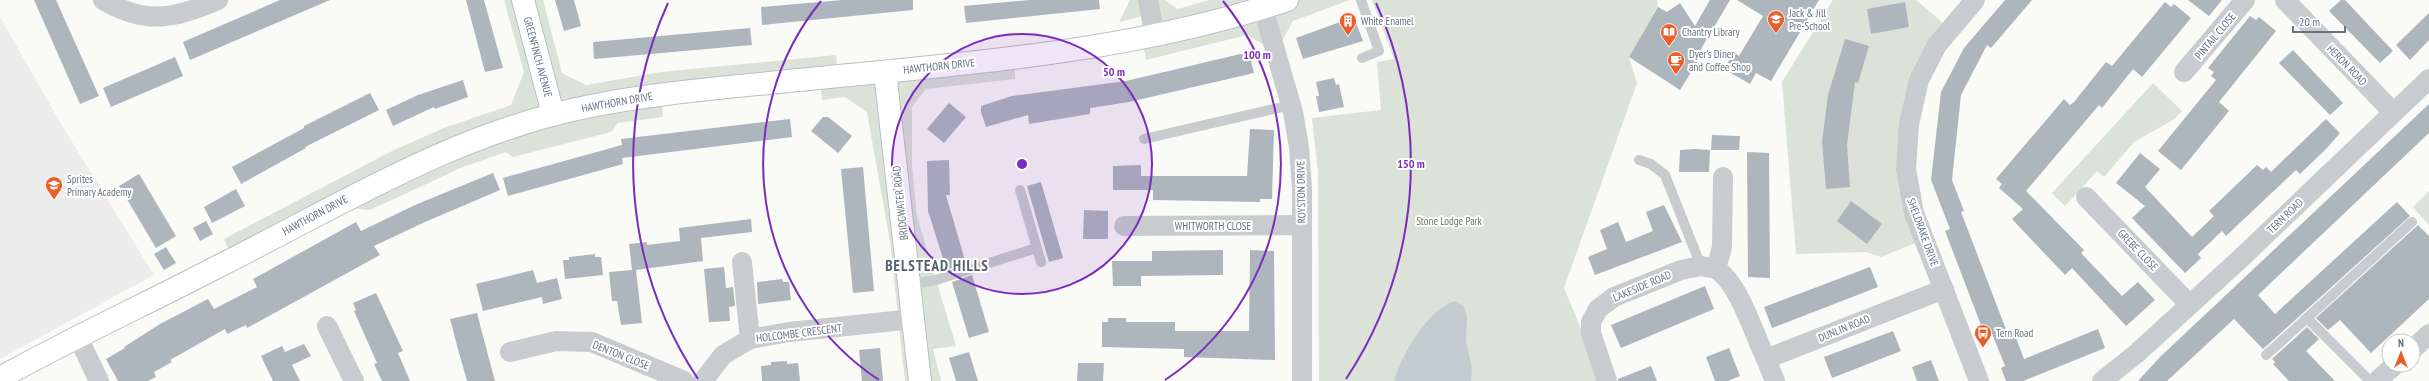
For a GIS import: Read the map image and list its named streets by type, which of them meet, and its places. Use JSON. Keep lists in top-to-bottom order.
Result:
{
  "streets": {
    "street": [
      "PINTAIL CLOSE",
      "GREENFINCH AVENUE",
      "HERON ROAD",
      "HAWTHORN DRIVE",
      "ROYSTON DRIVE",
      "BRIDGWATER ROAD",
      "TERN ROAD",
      "WHITWORTH CLOSE",
      "SHELDRAKE DRIVE",
      "GREBE CLOSE",
      "LAKESIDE ROAD",
      "DUNLIN ROAD",
      "HOLCOMBE CRESCENT",
      "DENTON CLOSE"
    ]
  },
  "crossings": [
    ["GREENFINCH AVENUE", "HAWTHORN DRIVE"],
    ["HERON ROAD", "TERN ROAD"],
    ["HAWTHORN DRIVE", "ROYSTON DRIVE"],
    ["HAWTHORN DRIVE", "BRIDGWATER ROAD"],
    ["ROYSTON DRIVE", "WHITWORTH CLOSE"],
    ["BRIDGWATER ROAD", "HOLCOMBE CRESCENT"],
    ["TERN ROAD", "GREBE CLOSE"],
    ["SHELDRAKE DRIVE", "DUNLIN ROAD"]
  ],
  "districts": ["BELSTEAD HILLS"],
  "parks": ["Stone Lodge Park"],
  "places": {
    "school or university": ["Jack & Jill Pre-School", "Sprites Primary Academy"],
    "building": ["White Enamel"],
    "library": ["Chantry Library"],
    "cafe": ["Dyer's Diner and Coffee Shop"],
    "bus stop": ["Tern Road"]
  },
  "scale_bar": "20 m",
  "north": "top",
  "rings": ["100 m", "50 m", "150 m"]
}
